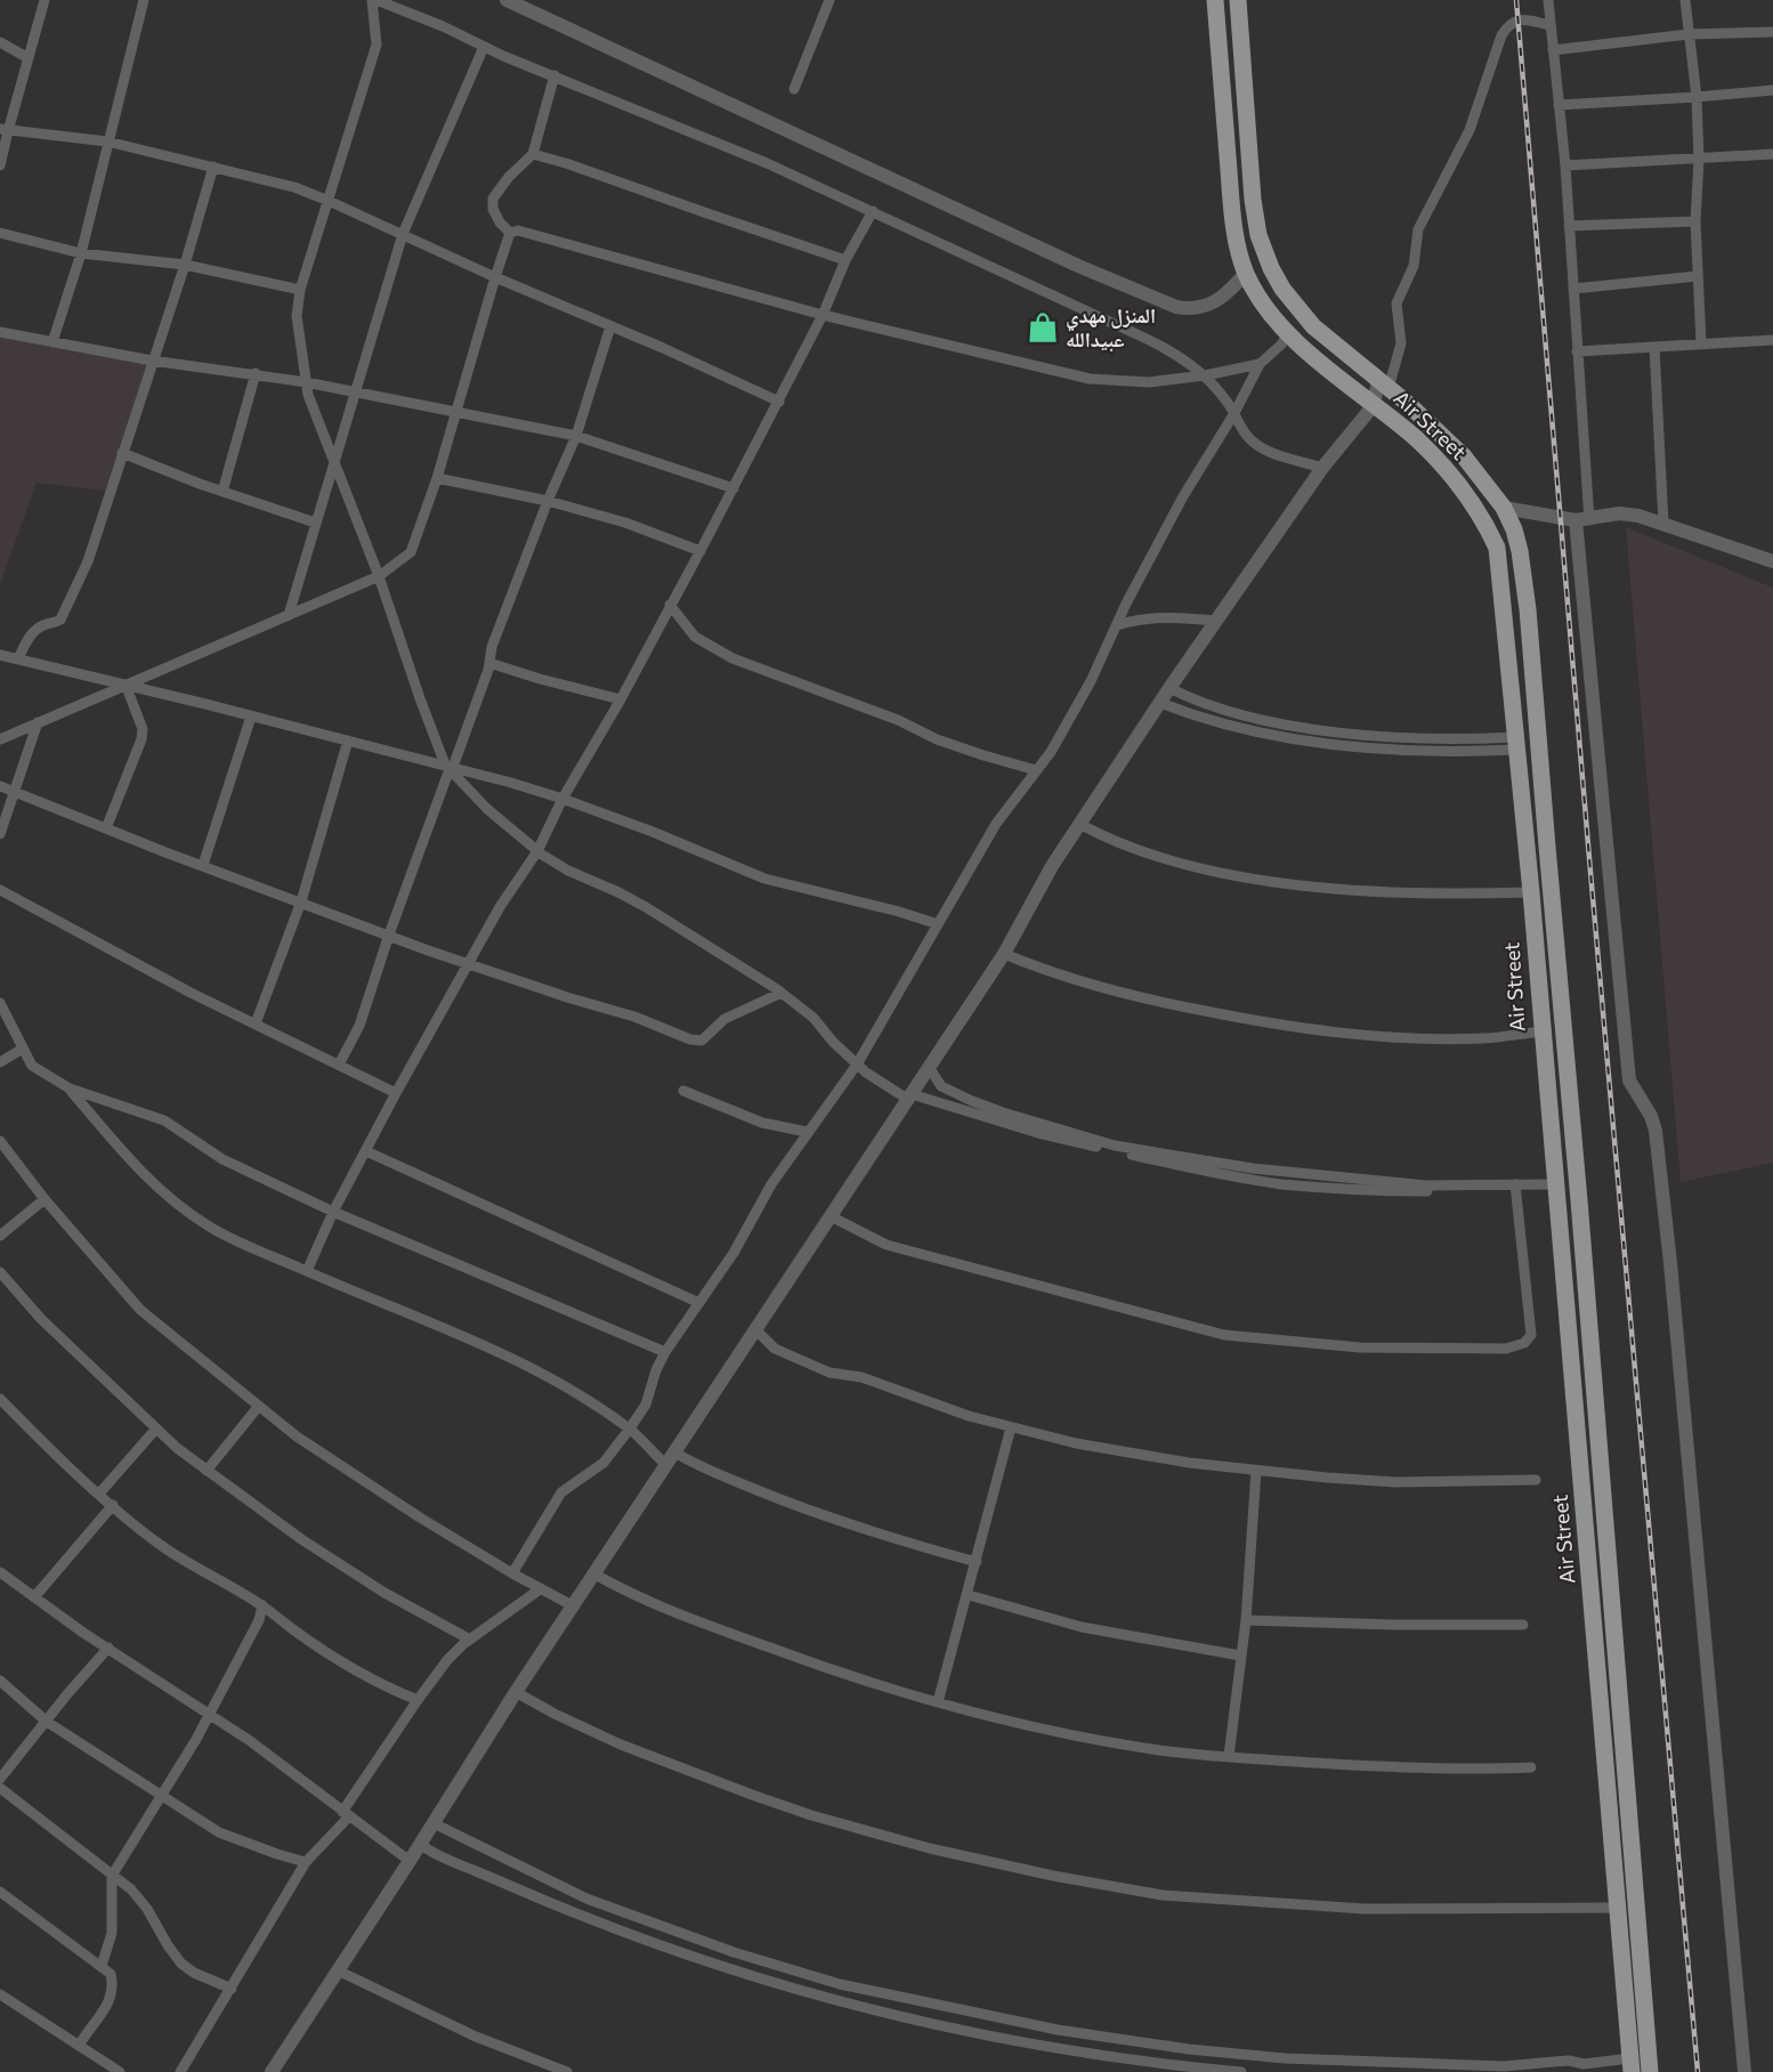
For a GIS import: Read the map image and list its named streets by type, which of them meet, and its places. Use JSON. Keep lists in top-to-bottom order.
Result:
{
  "streets": {
    "main road": ["Air Street"]
  },
  "places": {
    "shop": ["المنزل مهدي عبيدالله"]
  }
}
